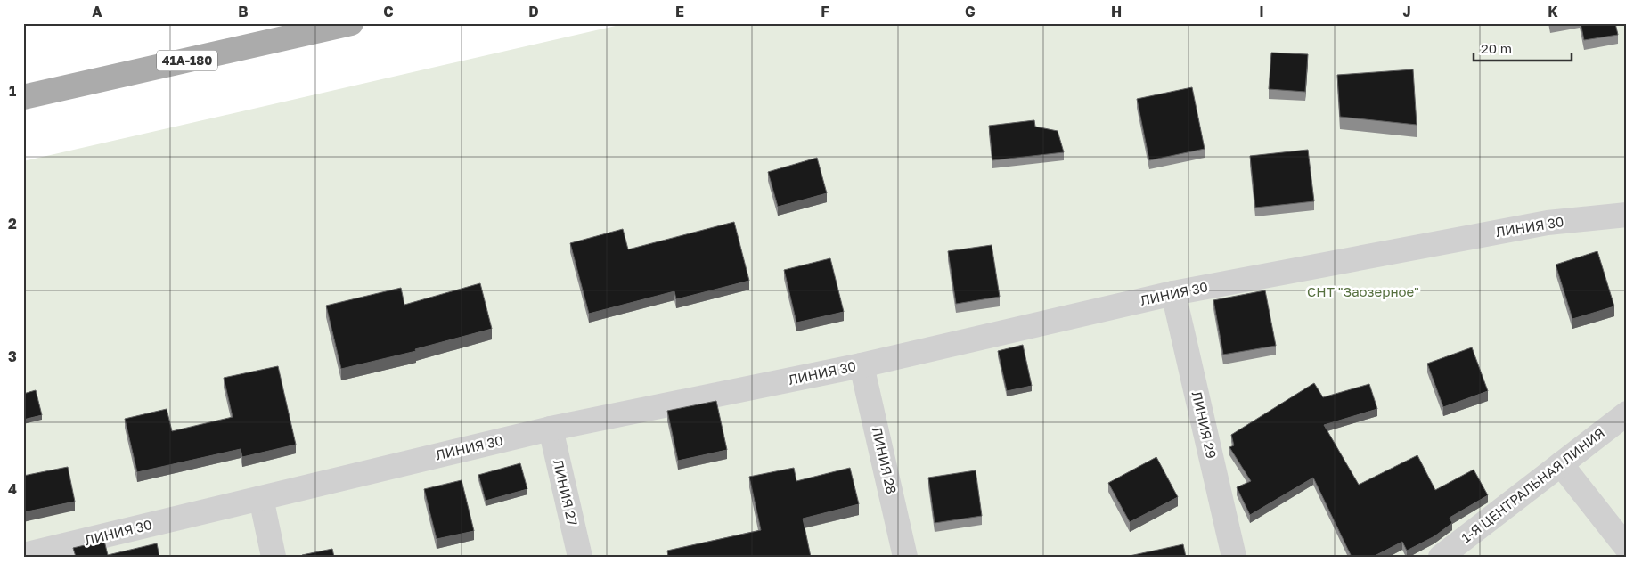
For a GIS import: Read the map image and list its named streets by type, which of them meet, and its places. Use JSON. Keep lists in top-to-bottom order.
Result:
{
  "streets": {
    "main road": ["41А-180"],
    "street": [
      "ЛИНИЯ 30",
      "ЛИНИЯ 29",
      "ЛИНИЯ 28",
      "1-Я ЦЕНТРАЛЬНАЯ ЛИНИЯ",
      "ЛИНИЯ 27"
    ]
  },
  "crossings": [
    ["ЛИНИЯ 30", "ЛИНИЯ 29"],
    ["ЛИНИЯ 30", "ЛИНИЯ 28"],
    ["ЛИНИЯ 30", "ЛИНИЯ 27"]
  ],
  "parks": ["СНТ \"Заозерное\""],
  "scale_bar": "20 m",
  "grid": {
    "columns": [
      "A",
      "B",
      "C",
      "D",
      "E",
      "F",
      "G",
      "H",
      "I",
      "J",
      "K"
    ],
    "rows": [
      "1",
      "2",
      "3",
      "4"
    ]
  }
}
